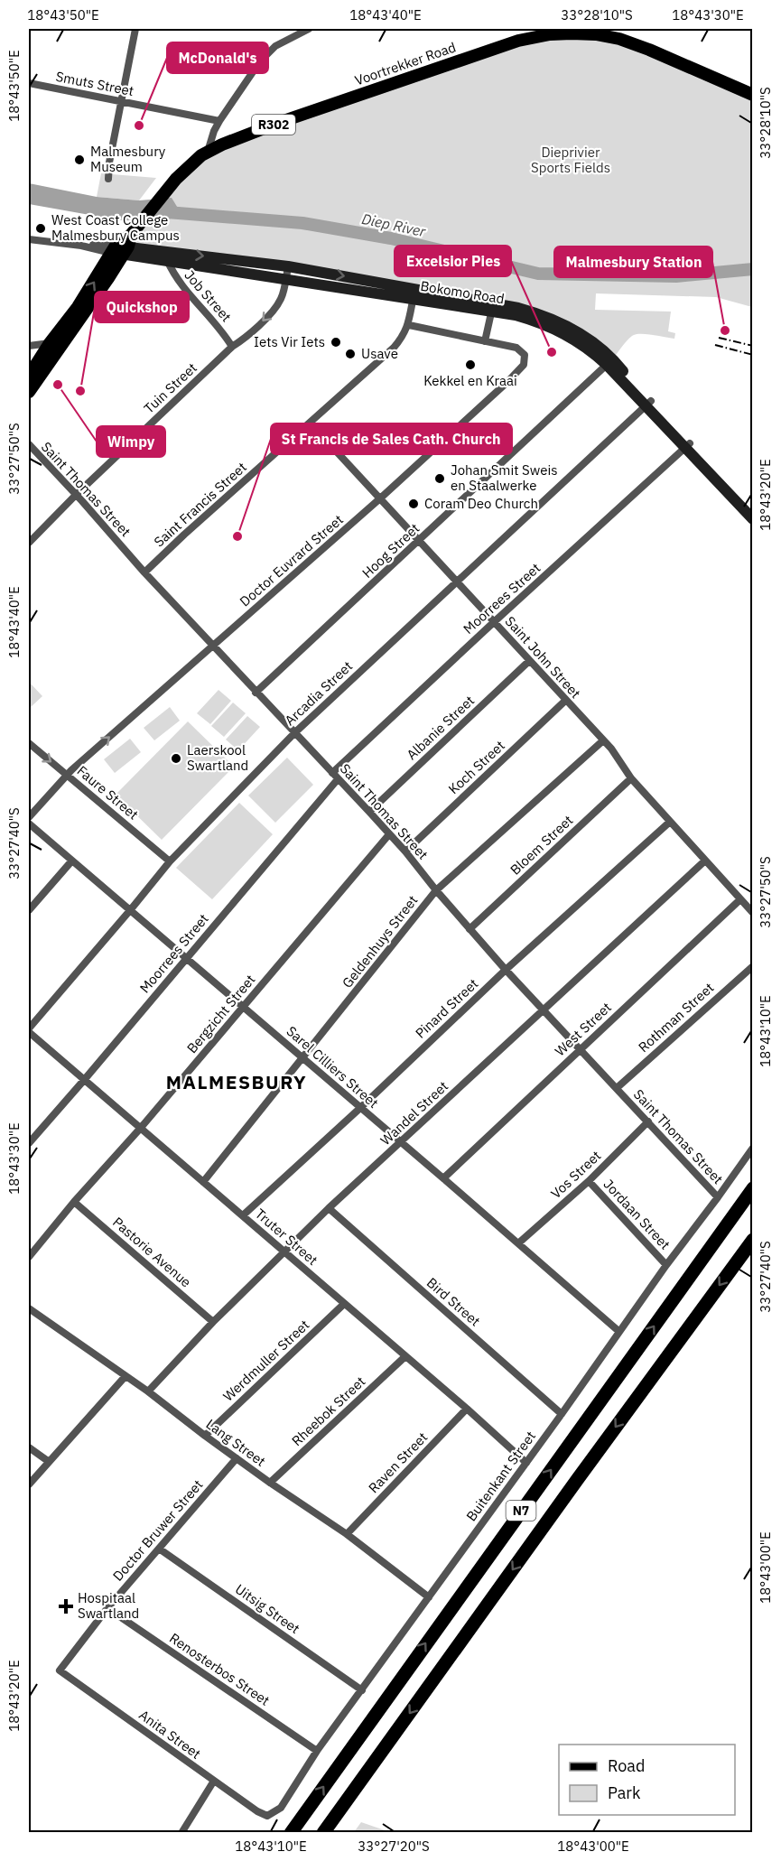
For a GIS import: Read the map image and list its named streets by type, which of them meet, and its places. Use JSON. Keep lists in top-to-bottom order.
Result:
{
  "streets": {
    "highway": ["N7"],
    "main road": ["Voortrekker Road", "R302", "Bokomo Road"],
    "street": [
      "Smuts Street",
      "Job Street",
      "Tuin Street",
      "Saint Thomas Street",
      "Saint Francis Street",
      "Hoog Street",
      "Doctor Euvrard Street",
      "Moorrees Street",
      "Saint John Street",
      "Arcadia Street",
      "Albanie Street",
      "Koch Street",
      "Faure Street",
      "Bloem Street",
      "Geldenhuys Street",
      "Pinard Street",
      "Bergzicht Street",
      "Rothman Street",
      "West Street",
      "Sarel Cilliers Street",
      "Wandel Street",
      "Vos Street",
      "Jordaan Street",
      "Truter Street",
      "Pastorie Avenue",
      "Bird Street",
      "Werdmuller Street",
      "Rheebok Street",
      "Lang Street",
      "Raven Street",
      "Buitenkant Street",
      "Doctor Bruwer Street",
      "Uitsig Street",
      "Renosterbos Street",
      "Anita Street"
    ]
  },
  "crossings": [
    ["Voortrekker Road", "Bokomo Road"],
    ["Bokomo Road", "Job Street"],
    ["Bokomo Road", "Tuin Street"],
    ["Bokomo Road", "Saint Francis Street"],
    ["Bokomo Road", "Hoog Street"],
    ["Bokomo Road", "Moorrees Street"],
    ["Bokomo Road", "Arcadia Street"],
    ["Job Street", "Tuin Street"],
    ["Tuin Street", "Saint Thomas Street"],
    ["Saint Thomas Street", "Saint Francis Street"],
    ["Saint Thomas Street", "Hoog Street"],
    ["Saint Thomas Street", "Doctor Euvrard Street"],
    ["Saint Thomas Street", "Moorrees Street"],
    ["Saint Thomas Street", "Arcadia Street"],
    ["Saint Thomas Street", "Albanie Street"],
    ["Saint Thomas Street", "Koch Street"],
    ["Saint Thomas Street", "Bloem Street"],
    ["Saint Thomas Street", "Geldenhuys Street"],
    ["Saint Thomas Street", "Pinard Street"],
    ["Saint Thomas Street", "Bergzicht Street"],
    ["Saint Thomas Street", "Rothman Street"],
    ["Saint Thomas Street", "West Street"],
    ["Saint Thomas Street", "Wandel Street"],
    ["Saint Thomas Street", "Vos Street"],
    ["Saint Thomas Street", "Buitenkant Street"],
    ["Saint Francis Street", "Saint John Street"],
    ["Hoog Street", "Saint John Street"],
    ["Doctor Euvrard Street", "Saint John Street"],
    ["Doctor Euvrard Street", "Faure Street"],
    ["Moorrees Street", "Saint John Street"],
    ["Moorrees Street", "Sarel Cilliers Street"],
    ["Moorrees Street", "Truter Street"],
    ["Saint John Street", "Arcadia Street"],
    ["Saint John Street", "Albanie Street"],
    ["Saint John Street", "Koch Street"],
    ["Saint John Street", "Bloem Street"],
    ["Saint John Street", "Geldenhuys Street"],
    ["Saint John Street", "Pinard Street"],
    ["Saint John Street", "West Street"],
    ["Saint John Street", "Wandel Street"],
    ["Arcadia Street", "Faure Street"],
    ["Arcadia Street", "Sarel Cilliers Street"],
    ["Arcadia Street", "Truter Street"],
    ["Geldenhuys Street", "Sarel Cilliers Street"],
    ["Geldenhuys Street", "Truter Street"],
    ["Pinard Street", "Sarel Cilliers Street"],
    ["Pinard Street", "Truter Street"],
    ["Bergzicht Street", "Sarel Cilliers Street"],
    ["Bergzicht Street", "Truter Street"],
    ["Bergzicht Street", "Pastorie Avenue"],
    ["West Street", "Sarel Cilliers Street"],
    ["Sarel Cilliers Street", "Wandel Street"],
    ["Sarel Cilliers Street", "Vos Street"],
    ["Sarel Cilliers Street", "Buitenkant Street"],
    ["Wandel Street", "Truter Street"],
    ["Wandel Street", "Pastorie Avenue"],
    ["Wandel Street", "Bird Street"],
    ["Wandel Street", "Lang Street"],
    ["Vos Street", "Jordaan Street"],
    ["Jordaan Street", "Buitenkant Street"],
    ["Truter Street", "Werdmuller Street"],
    ["Truter Street", "Rheebok Street"],
    ["Truter Street", "Raven Street"],
    ["Truter Street", "Buitenkant Street"],
    ["Bird Street", "Buitenkant Street"],
    ["Werdmuller Street", "Lang Street"],
    ["Rheebok Street", "Lang Street"],
    ["Lang Street", "Raven Street"],
    ["Lang Street", "Buitenkant Street"],
    ["Lang Street", "Doctor Bruwer Street"],
    ["Buitenkant Street", "Uitsig Street"],
    ["Buitenkant Street", "Renosterbos Street"],
    ["Buitenkant Street", "Anita Street"],
    ["Doctor Bruwer Street", "Uitsig Street"],
    ["Doctor Bruwer Street", "Renosterbos Street"],
    ["Doctor Bruwer Street", "Anita Street"]
  ],
  "districts": ["MALMESBURY"],
  "water": ["Diep River"],
  "parks": ["Dieprivier Sports Fields"],
  "places": {
    "other": [
      "McDonald's",
      "Malmesbury Museum",
      "West Coast College Malmesbury Campus",
      "Malmesbury Station",
      "Iets Vir Iets",
      "Excelsior Pies",
      "Usave",
      "Kekkel en Kraai",
      "Wimpy",
      "Quickshop",
      "Johan Smit Sweis en Staalwerke",
      "Coram Deo Church",
      "St Francis de Sales Cath. Church",
      "Laerskool Swartland"
    ],
    "health": ["Hospitaal Swartland"]
  },
  "legend": ["Road", "Park"],
  "coordinates": [
    "18°43'50\"E",
    "18°43'40\"E",
    "33°28'10\"S",
    "18°43'30\"E",
    "33°27'50\"S",
    "18°43'20\"E",
    "33°27'40\"S",
    "18°43'10\"E",
    "18°43'00\"E",
    "33°27'20\"S"
  ]
}
